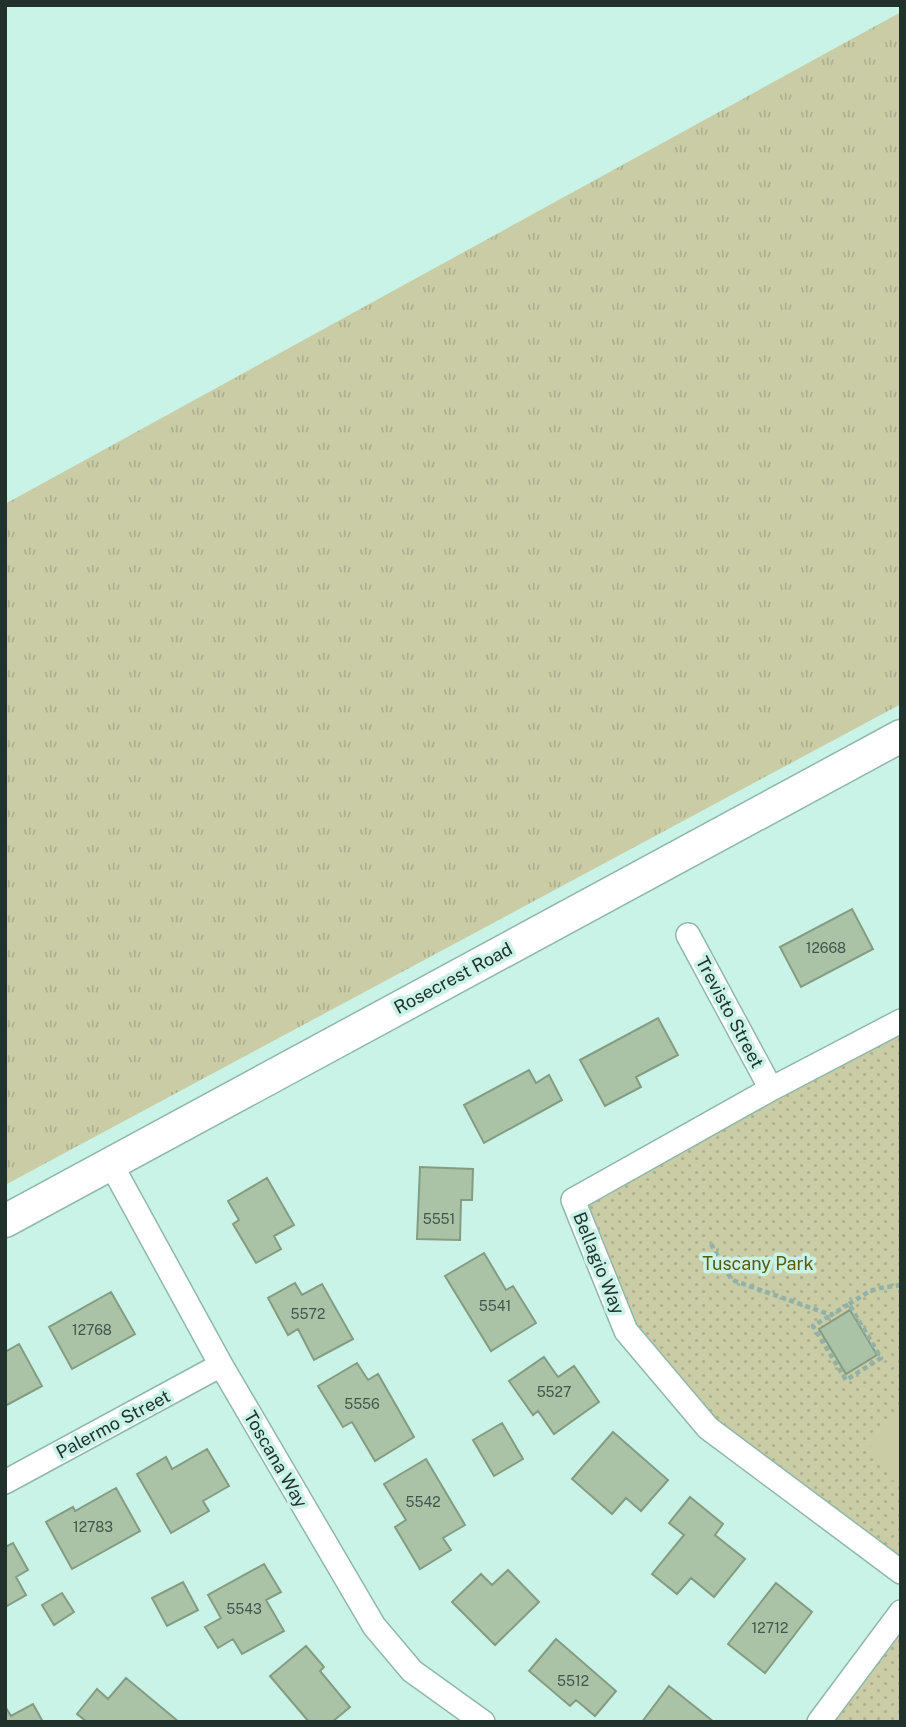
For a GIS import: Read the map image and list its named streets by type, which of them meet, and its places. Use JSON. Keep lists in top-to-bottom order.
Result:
{
  "streets": {
    "main road": ["Rosecrest Road"],
    "street": [
      "Trevisto Street",
      "Bellagio Way",
      "Palermo Street",
      "Toscana Way"
    ]
  },
  "crossings": [
    ["Rosecrest Road", "Toscana Way"],
    ["Trevisto Street", "Bellagio Way"],
    ["Palermo Street", "Toscana Way"]
  ],
  "parks": ["Tuscany Park"],
  "house_numbers": [
    "12668",
    "5551",
    "5541",
    "5572",
    "12768",
    "5527",
    "5556",
    "5542",
    "12783",
    "5543",
    "12712",
    "5512"
  ]
}
